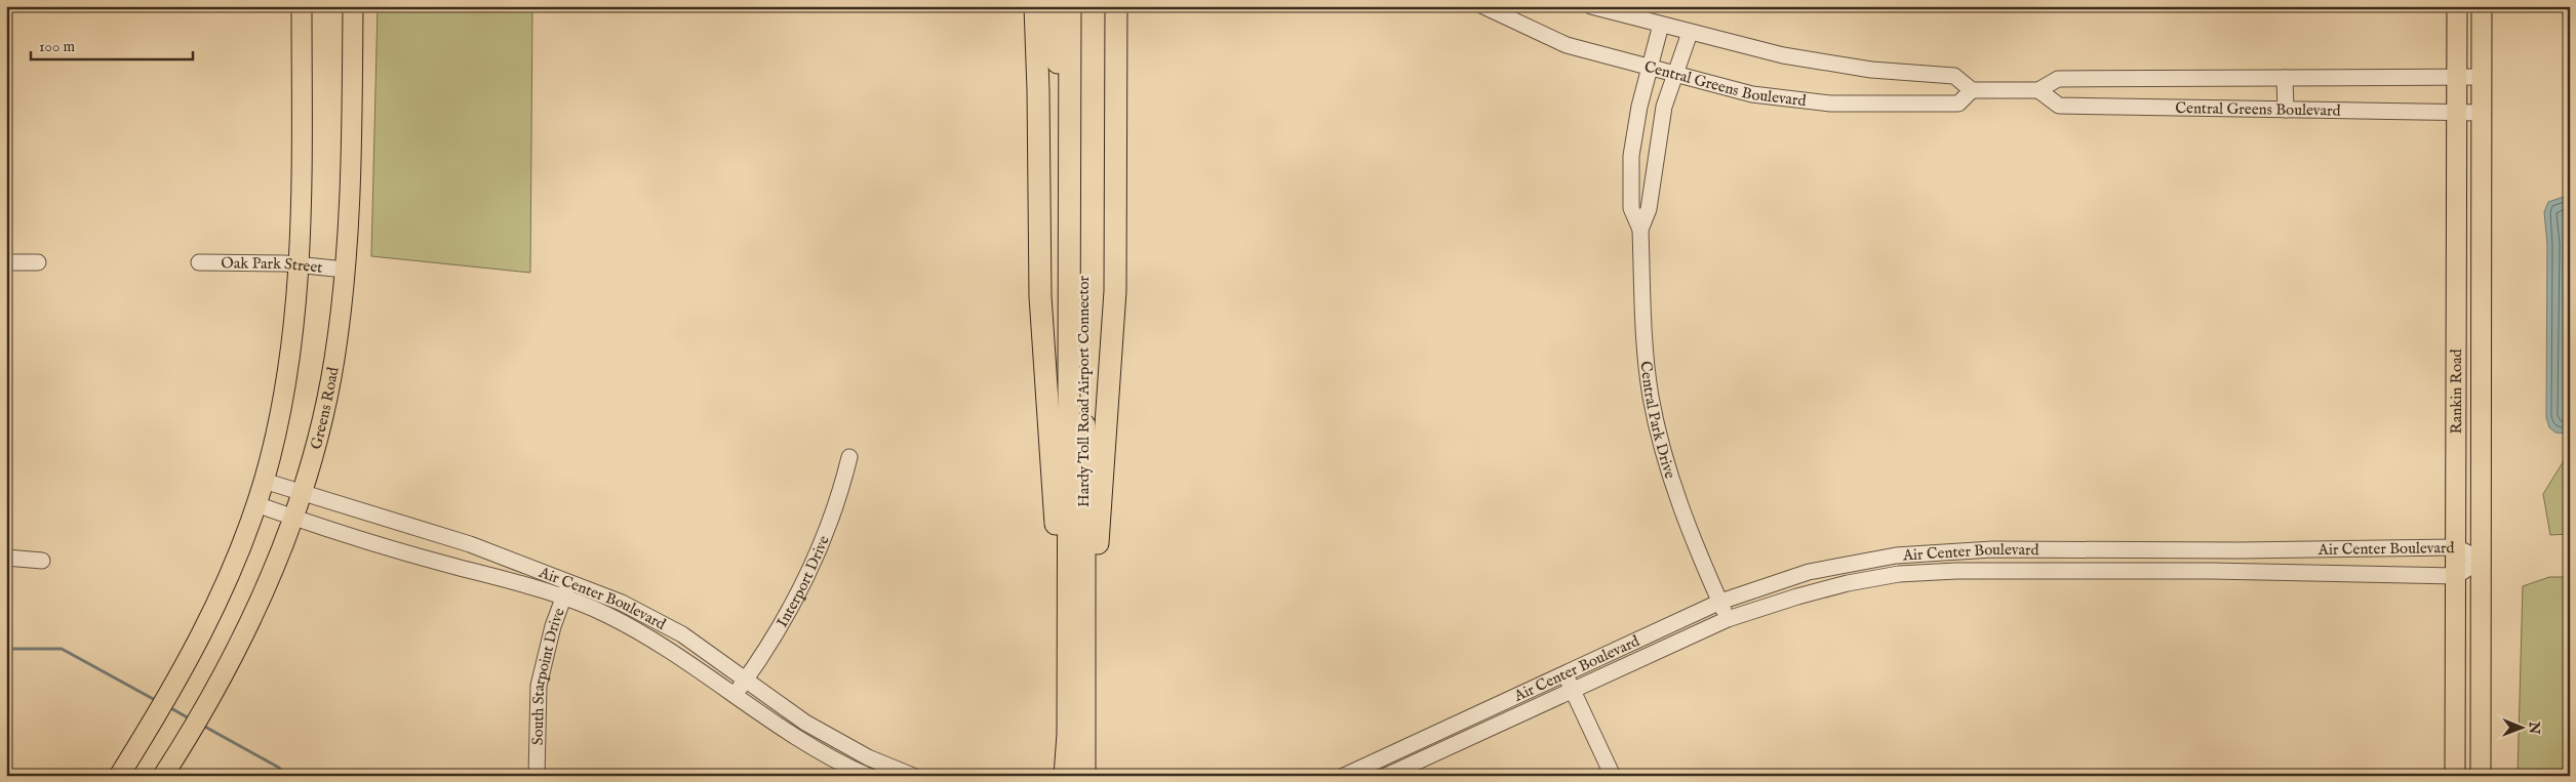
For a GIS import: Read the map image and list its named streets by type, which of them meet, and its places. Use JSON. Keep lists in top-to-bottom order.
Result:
{
  "streets": {
    "highway": ["Hardy Toll Road Airport Connector"],
    "main road": ["Rankin Road", "Greens Road"],
    "street": [
      "Central Greens Boulevard",
      "Oak Park Street",
      "Central Park Drive",
      "Air Center Boulevard",
      "Interport Drive",
      "South Starpoint Drive"
    ]
  },
  "crossings": [
    ["Central Greens Boulevard", "Rankin Road"],
    ["Central Greens Boulevard", "Central Park Drive"],
    ["Oak Park Street", "Greens Road"],
    ["Rankin Road", "Air Center Boulevard"],
    ["Greens Road", "Air Center Boulevard"],
    ["Central Park Drive", "Air Center Boulevard"],
    ["Air Center Boulevard", "Interport Drive"],
    ["Air Center Boulevard", "South Starpoint Drive"]
  ],
  "scale_bar": "100 m",
  "north": "right"
}
